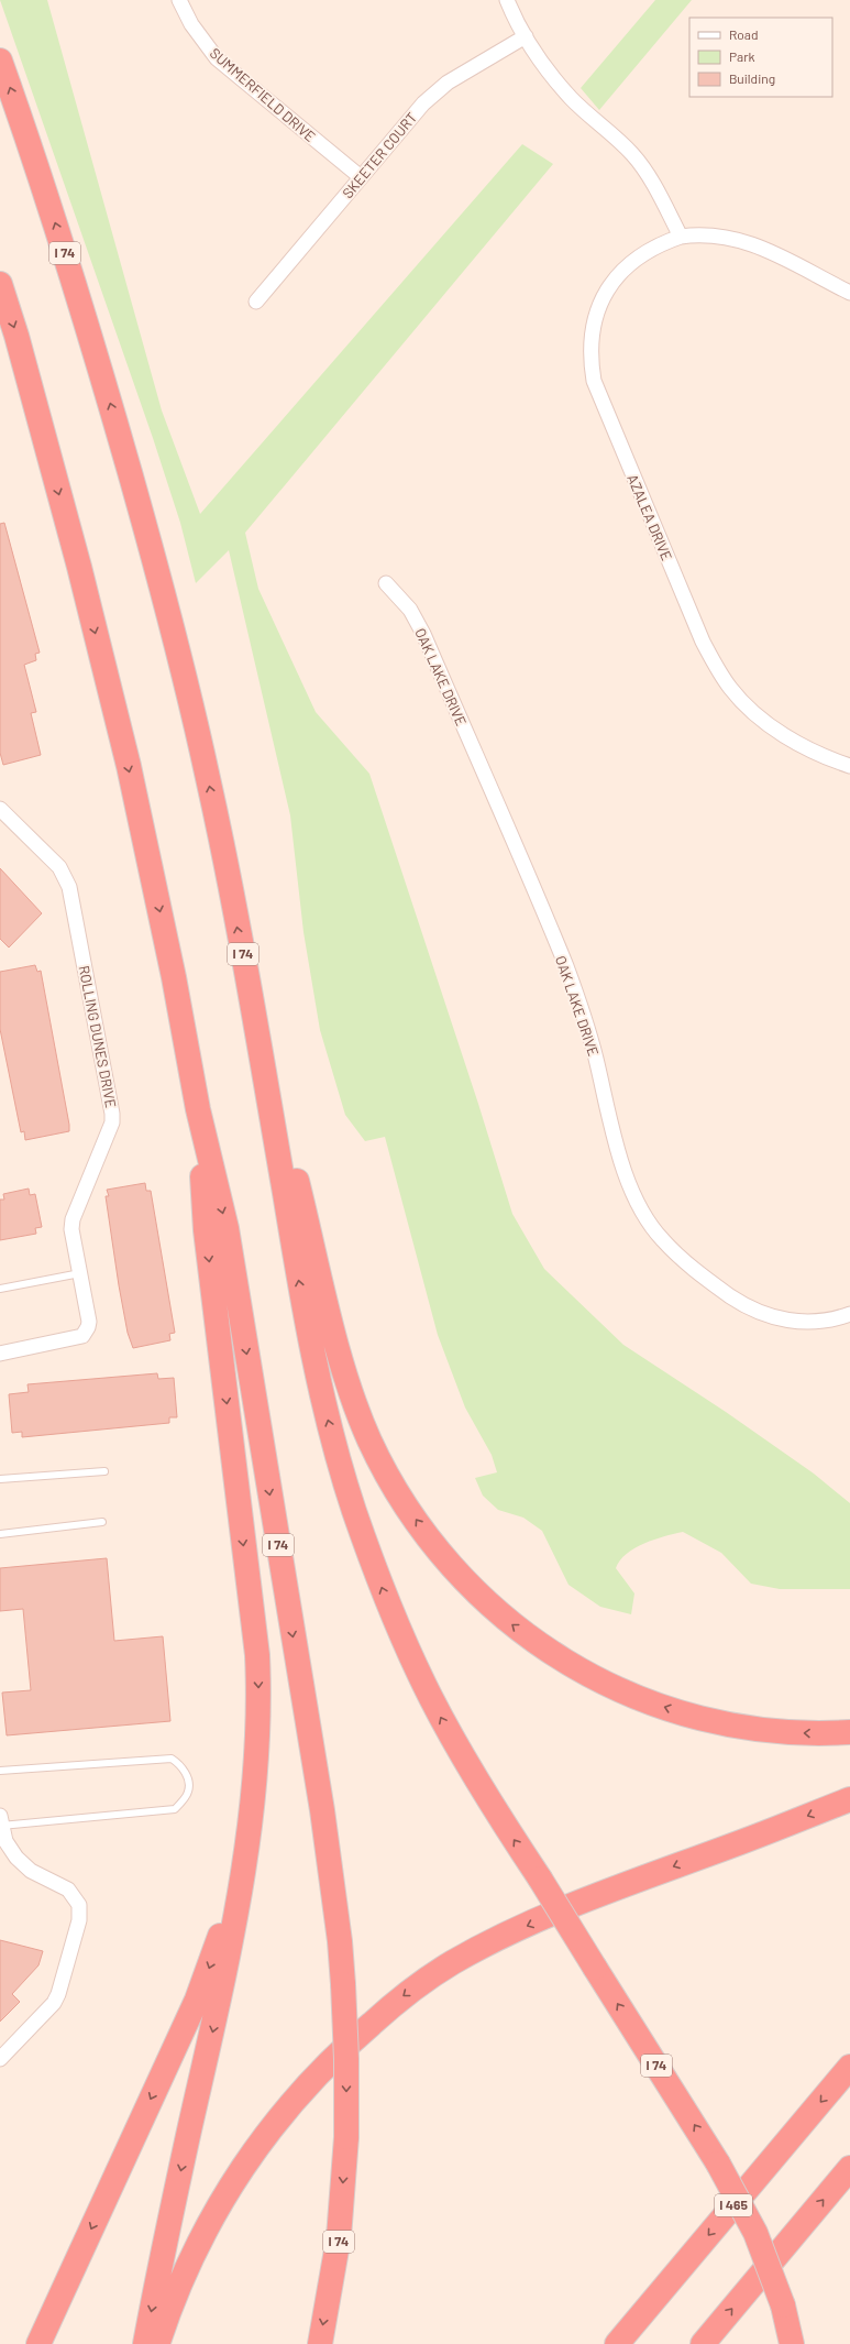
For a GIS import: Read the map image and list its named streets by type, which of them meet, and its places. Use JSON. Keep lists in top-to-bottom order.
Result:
{
  "streets": {
    "highway": ["I 74", "I 465"],
    "street": [
      "SUMMERFIELD DRIVE",
      "SKEETER COURT",
      "AZALEA DRIVE",
      "OAK LAKE DRIVE",
      "ROLLING DUNES DRIVE"
    ]
  },
  "crossings": [
    ["SUMMERFIELD DRIVE", "SKEETER COURT"]
  ],
  "legend": ["Road", "Park", "Building"]
}
